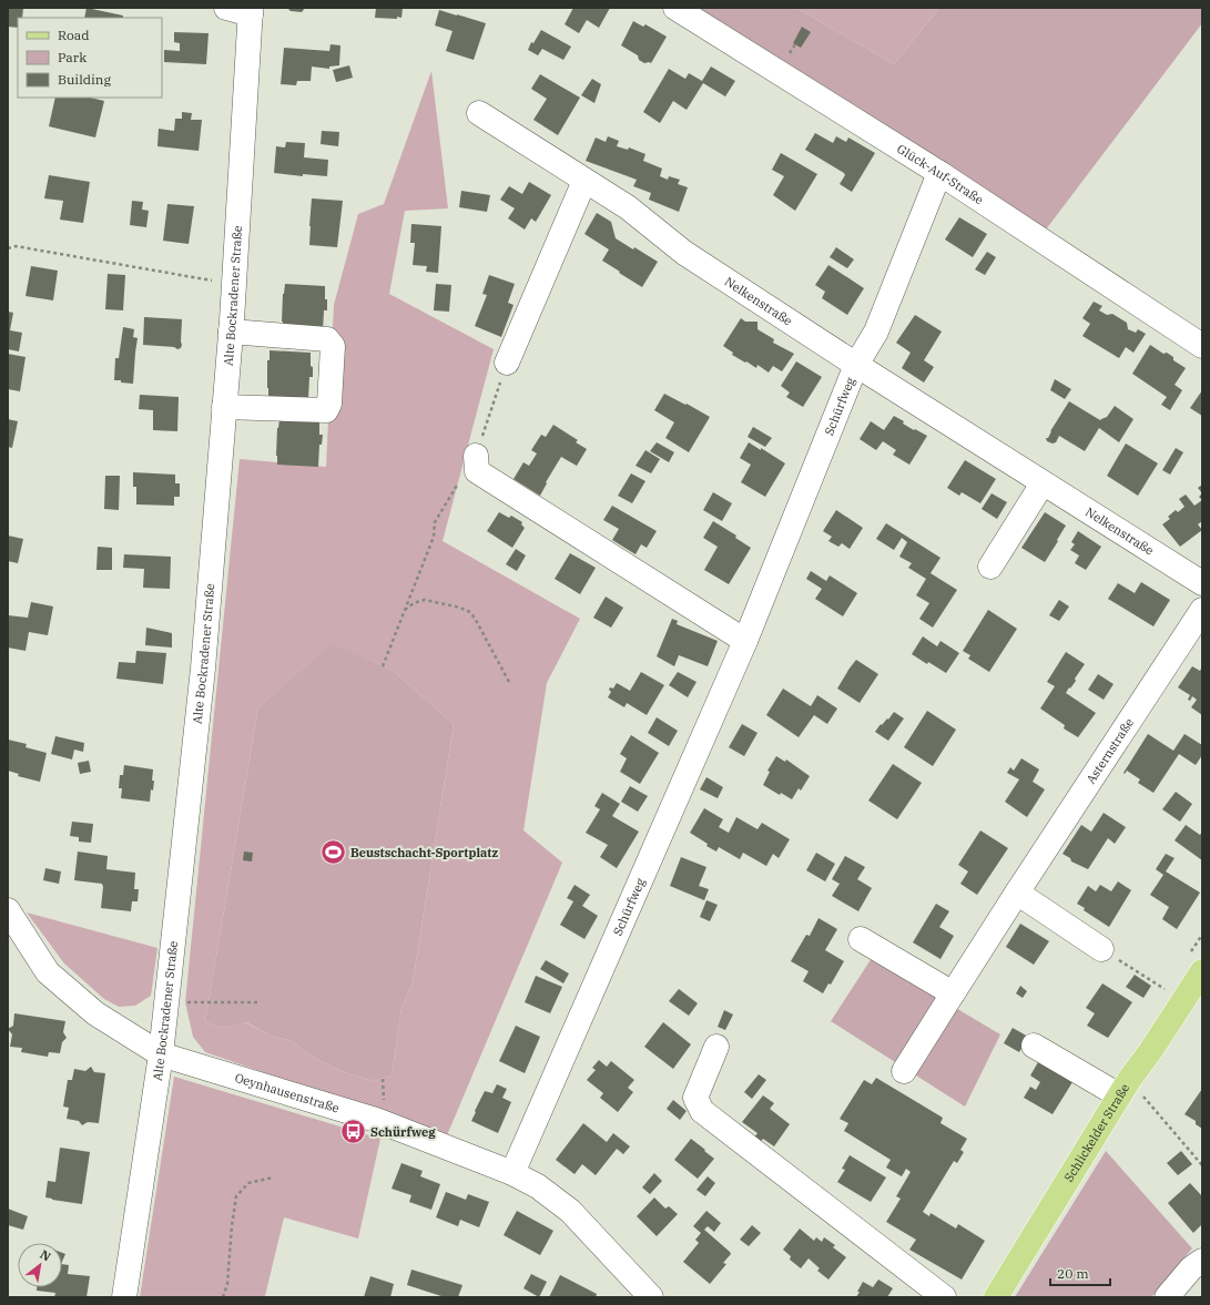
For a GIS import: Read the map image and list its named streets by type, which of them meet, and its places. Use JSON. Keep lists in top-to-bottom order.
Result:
{
  "streets": {
    "main road": ["Schlickelder Straße"],
    "street": [
      "Glück-Auf-Straße",
      "Alte Bockradener Straße",
      "Nelkenstraße",
      "Schürfweg",
      "Asternstraße",
      "Oeynhausenstraße"
    ]
  },
  "crossings": [
    ["Glück-Auf-Straße", "Schürfweg"],
    ["Alte Bockradener Straße", "Oeynhausenstraße"],
    ["Nelkenstraße", "Schürfweg"],
    ["Schürfweg", "Oeynhausenstraße"]
  ],
  "places": {
    "sports": ["Beustschacht-Sportplatz"],
    "bus stop": ["Schürfweg"]
  },
  "legend": ["Road", "Park", "Building"],
  "scale_bar": "20 m",
  "north": "top right"
}
